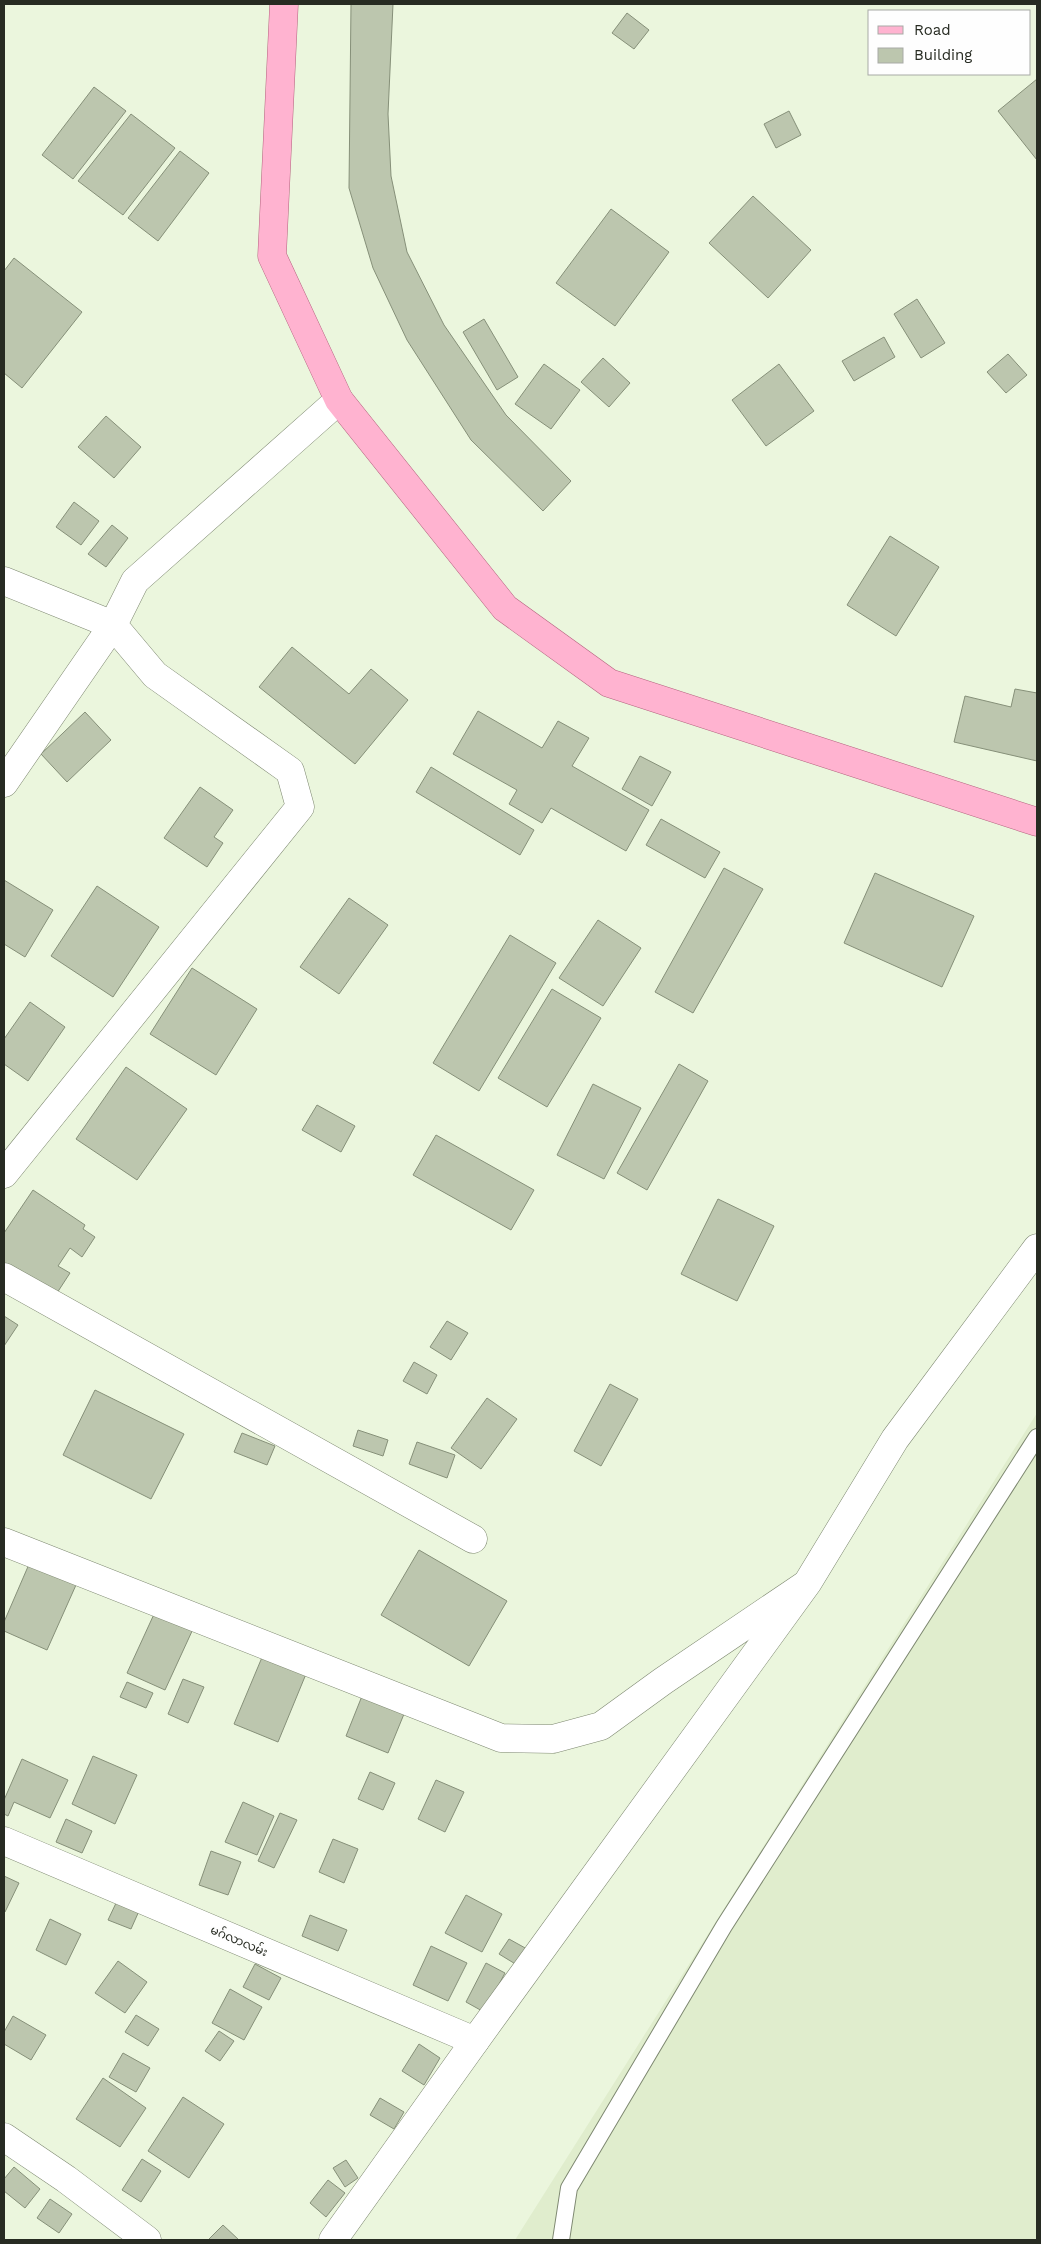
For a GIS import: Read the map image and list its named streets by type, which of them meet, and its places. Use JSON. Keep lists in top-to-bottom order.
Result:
{
  "streets": {
    "street": ["မဂ်လာလမ်း"]
  },
  "legend": ["Road", "Building"]
}
